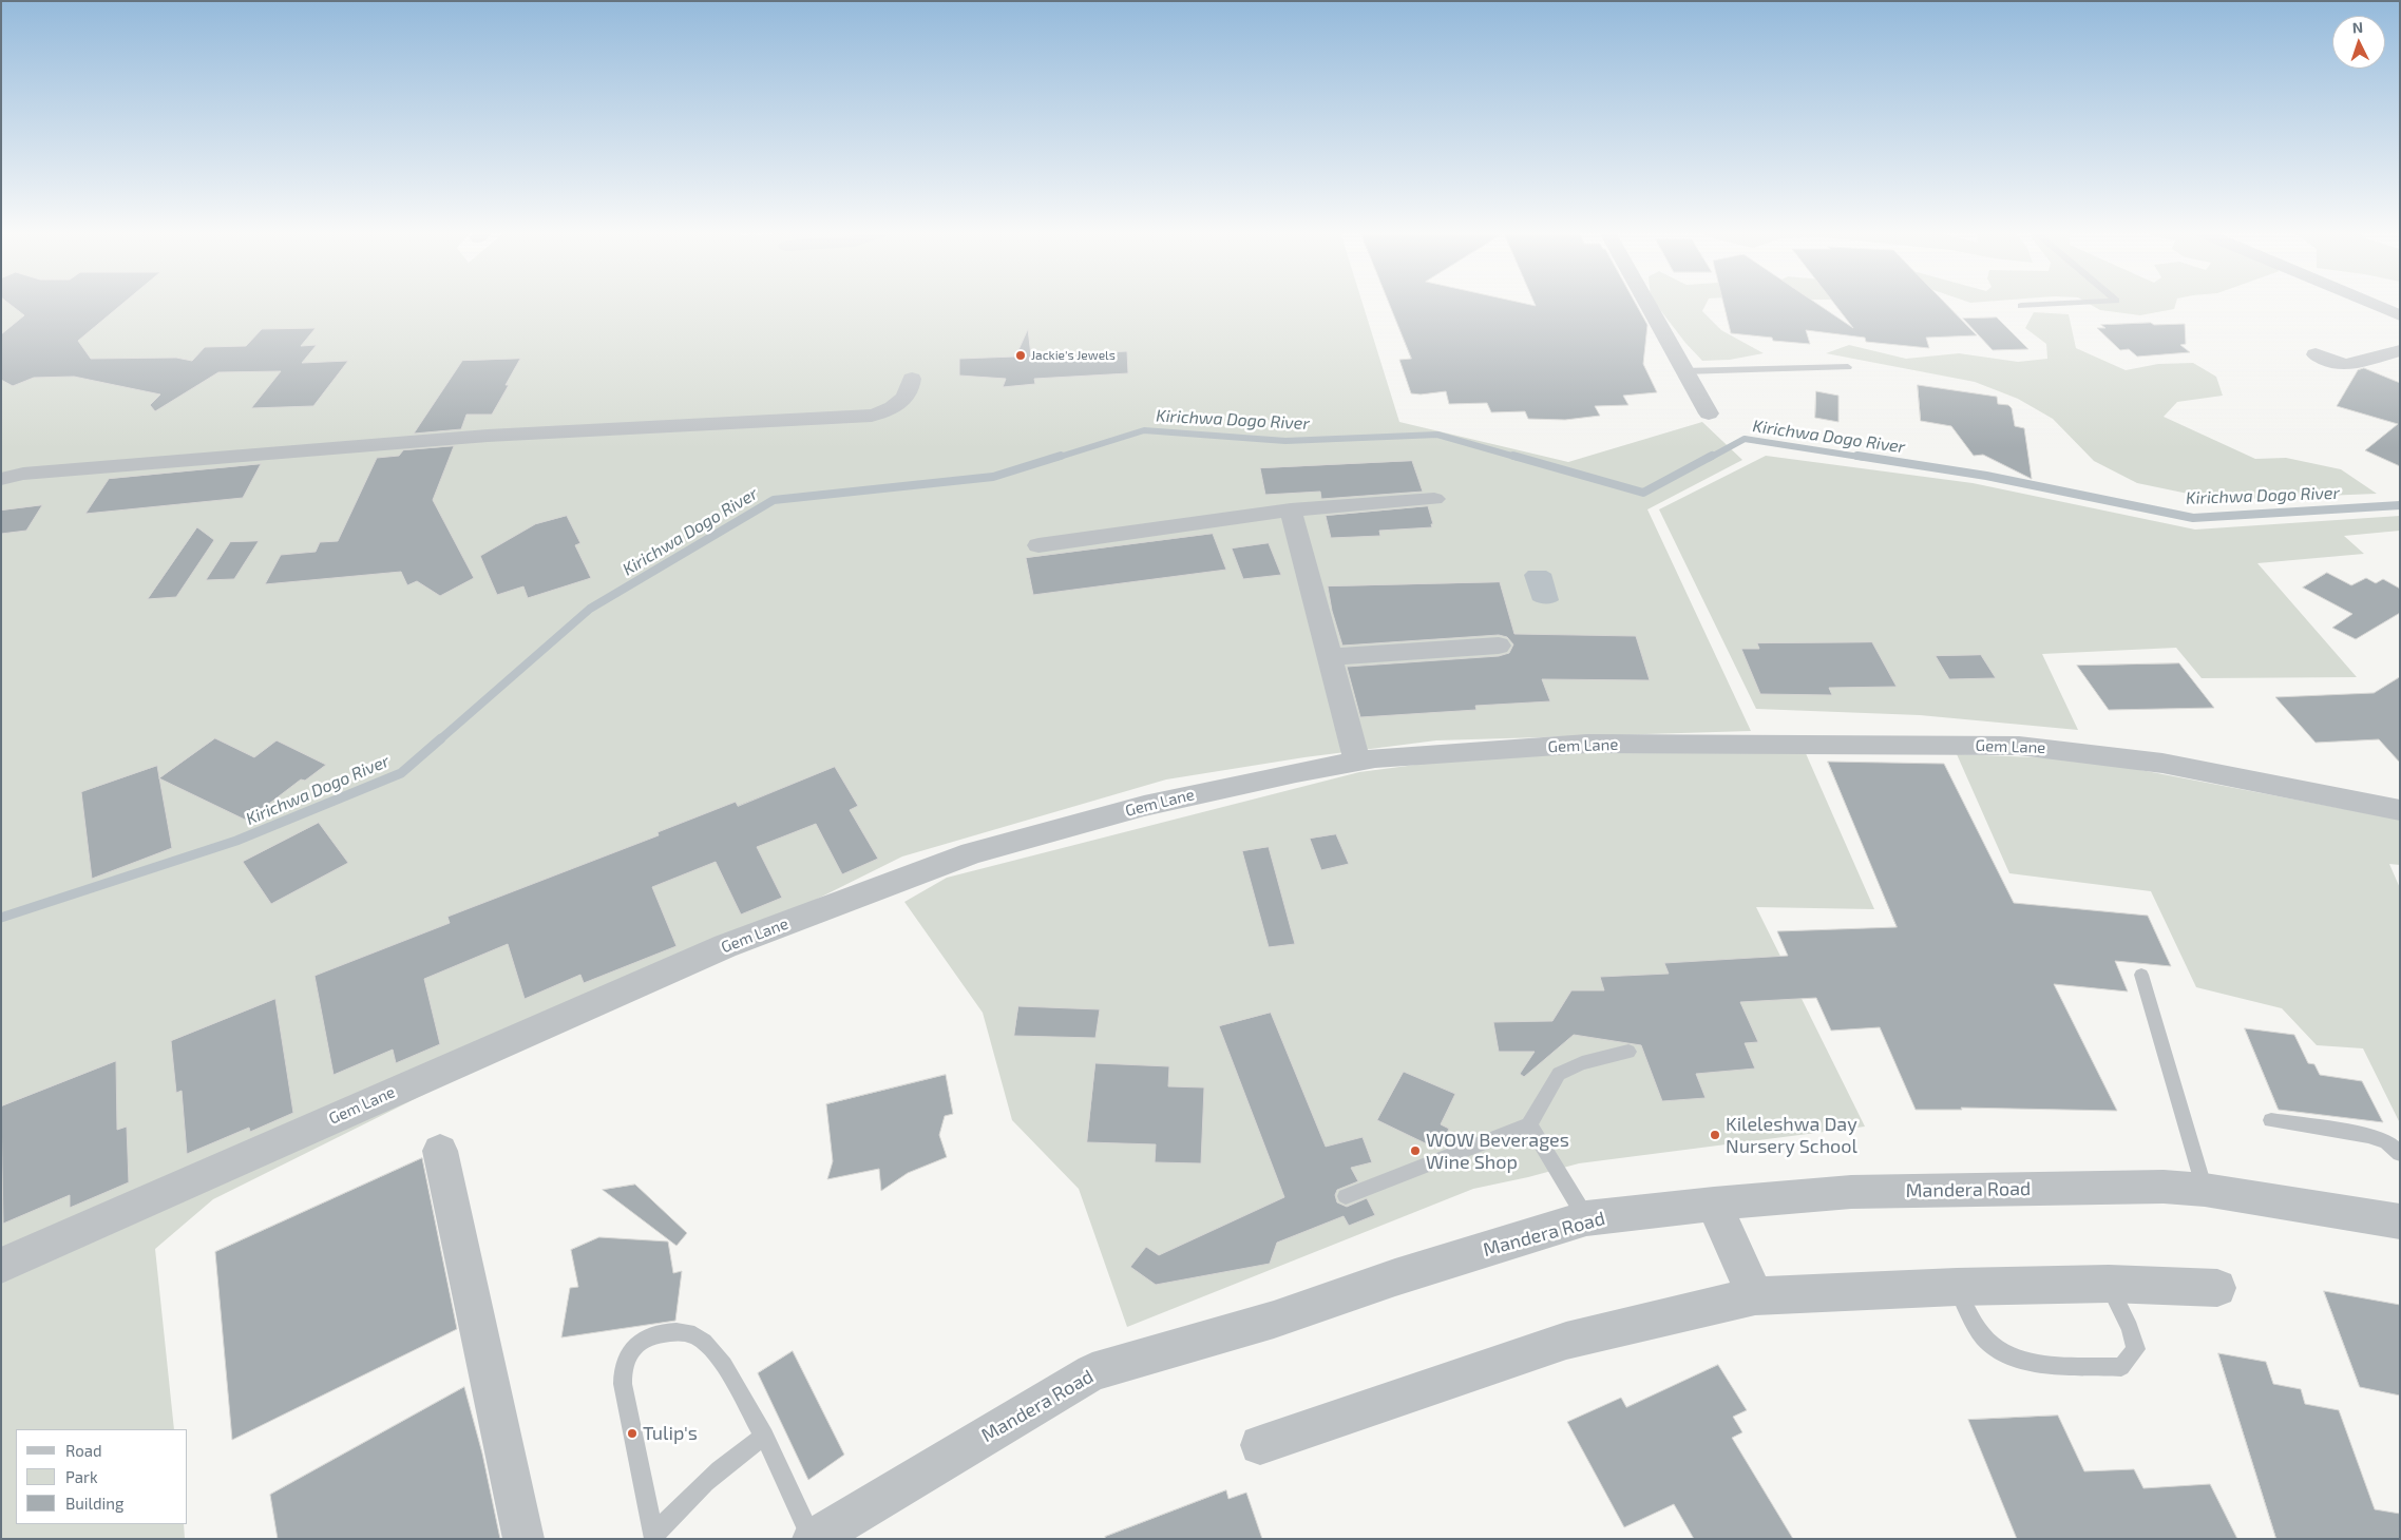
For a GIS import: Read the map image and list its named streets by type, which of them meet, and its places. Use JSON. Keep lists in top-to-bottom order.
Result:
{
  "streets": {
    "street": ["Gem Lane", "Mandera Road"]
  },
  "water": ["Kirichwa Dogo River"],
  "places": [
    "Jackie's Jewels",
    "Kileleshwa Day Nursery School",
    "WOW Beverages Wine Shop",
    "Tulip's"
  ],
  "legend": ["Road", "Park", "Building"],
  "north": "top"
}
